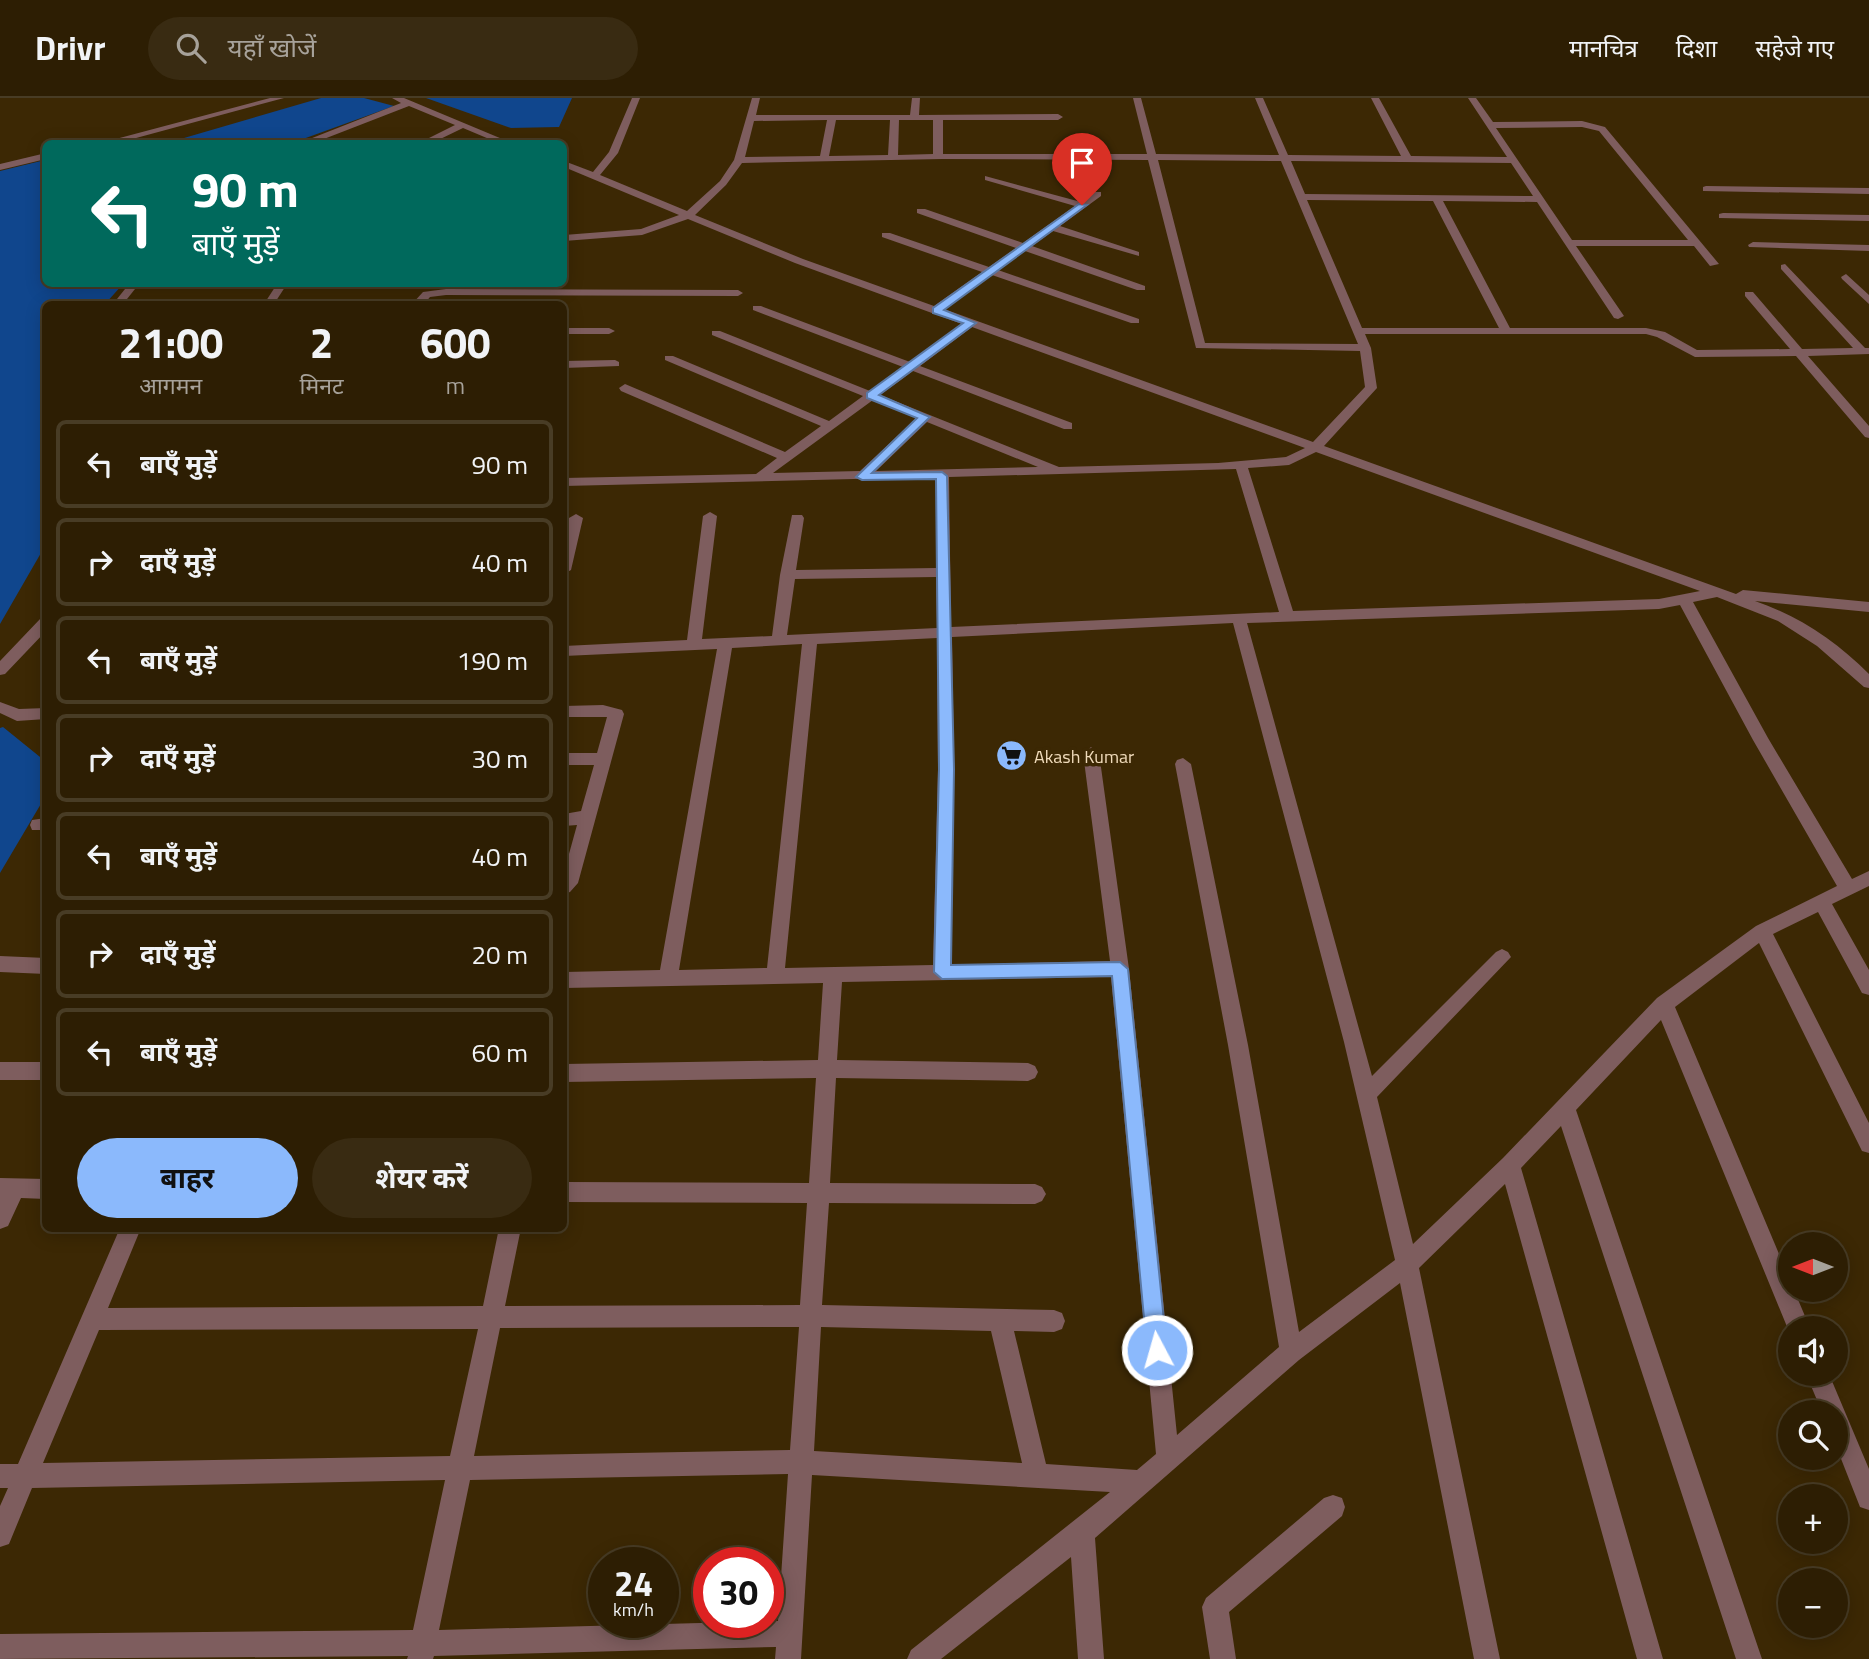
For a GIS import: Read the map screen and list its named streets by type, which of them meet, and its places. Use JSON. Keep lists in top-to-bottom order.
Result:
{
  "places": {
    "supermarket": ["Akash Kumar"]
  },
  "north": "left",
  "page": {
    "header": "Drivr",
    "search": "यहाँ खोजें",
    "nav": ["मानचित्र", "दिशा", "सहेजे गए"],
    "turn": ["90 m", "बाएँ मुड़ें"],
    "eta": [
      "21:00",
      "आगमन",
      "2",
      "मिनट",
      "600",
      "m"
    ],
    "list": [
      {
        "name": "बाएँ मुड़ें",
        "value": "90 m"
      },
      {
        "name": "दाएँ मुड़ें",
        "value": "40 m"
      },
      {
        "name": "बाएँ मुड़ें",
        "value": "190 m"
      },
      {
        "name": "दाएँ मुड़ें",
        "value": "30 m"
      },
      {
        "name": "बाएँ मुड़ें",
        "value": "40 m"
      },
      {
        "name": "दाएँ मुड़ें",
        "value": "20 m"
      },
      {
        "name": "बाएँ मुड़ें",
        "value": "60 m"
      }
    ],
    "buttons": ["बाहर", "शेयर करें"],
    "map_buttons": ["+", "−"],
    "speed": "24 km/h",
    "limit": "30"
  }
}
